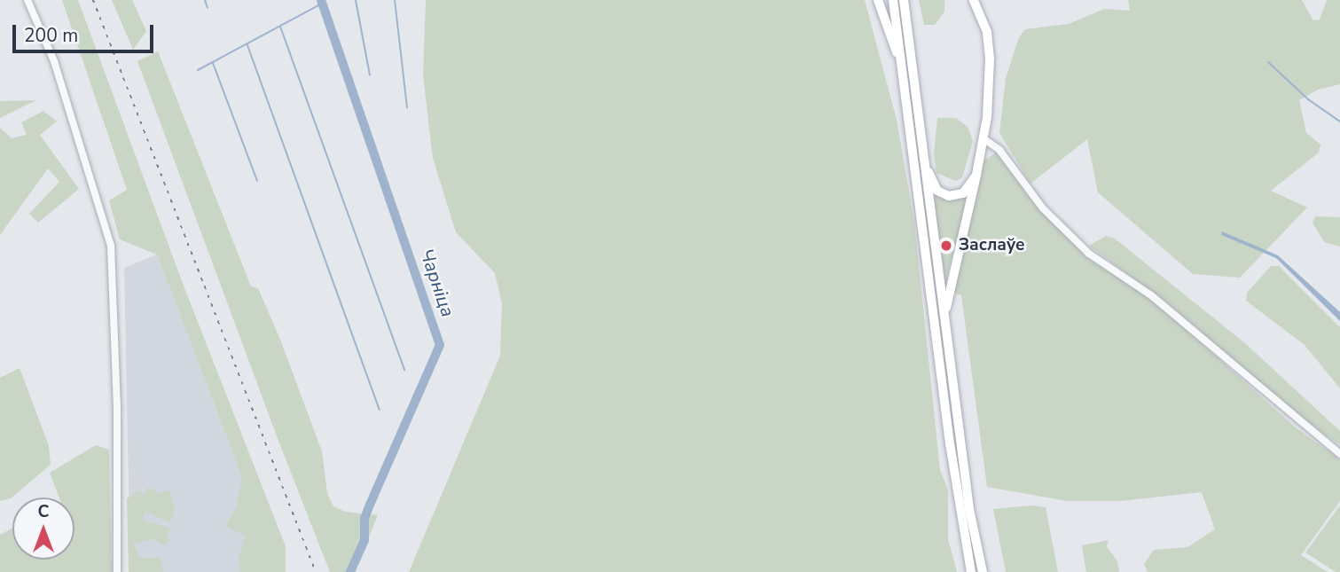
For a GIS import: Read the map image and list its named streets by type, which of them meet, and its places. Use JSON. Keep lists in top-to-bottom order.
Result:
{
  "water": ["Чарніца"],
  "places": ["Заслаўе"],
  "scale_bar": "200 m",
  "north": "top"
}
